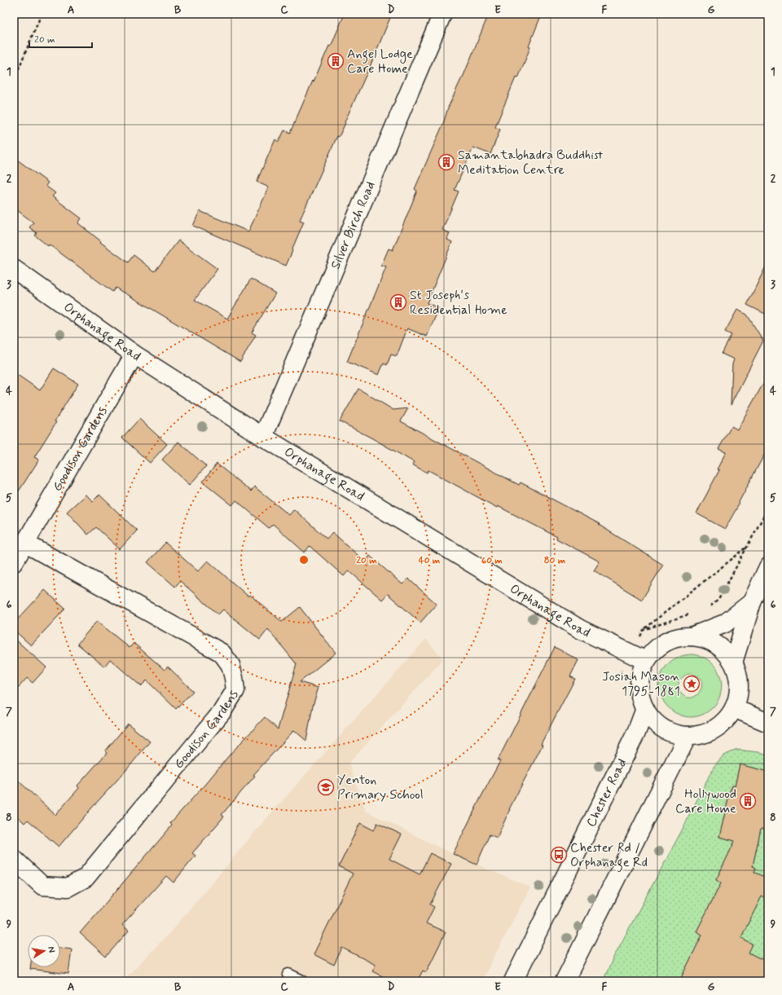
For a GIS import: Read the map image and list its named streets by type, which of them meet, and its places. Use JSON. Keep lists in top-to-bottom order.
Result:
{
  "streets": {
    "main road": [
      "Silver Birch Road",
      "Orphanage Road",
      "Goodison Gardens",
      "Chester Road"
    ]
  },
  "crossings": [
    ["Silver Birch Road", "Orphanage Road"],
    ["Orphanage Road", "Goodison Gardens"],
    ["Orphanage Road", "Chester Road"]
  ],
  "places": {
    "building": [
      "Angel Lodge Care Home",
      "Samantabhadra Buddhist Meditation Centre",
      "St Joseph's Residential Home",
      "Hollywood Care Home"
    ],
    "place": ["Josiah Mason 1795-1881"],
    "school or university": ["Yenton Primary School"],
    "bus stop": ["Chester Rd / Orphanage Rd"]
  },
  "scale_bar": "20 m",
  "north": "right",
  "grid": {
    "columns": [
      "A",
      "B",
      "C",
      "D",
      "E",
      "F",
      "G"
    ],
    "rows": [
      "1",
      "2",
      "3",
      "4",
      "5",
      "6",
      "7",
      "8",
      "9"
    ]
  },
  "rings": [
    "20 m",
    "40 m",
    "60 m",
    "80 m"
  ]
}
